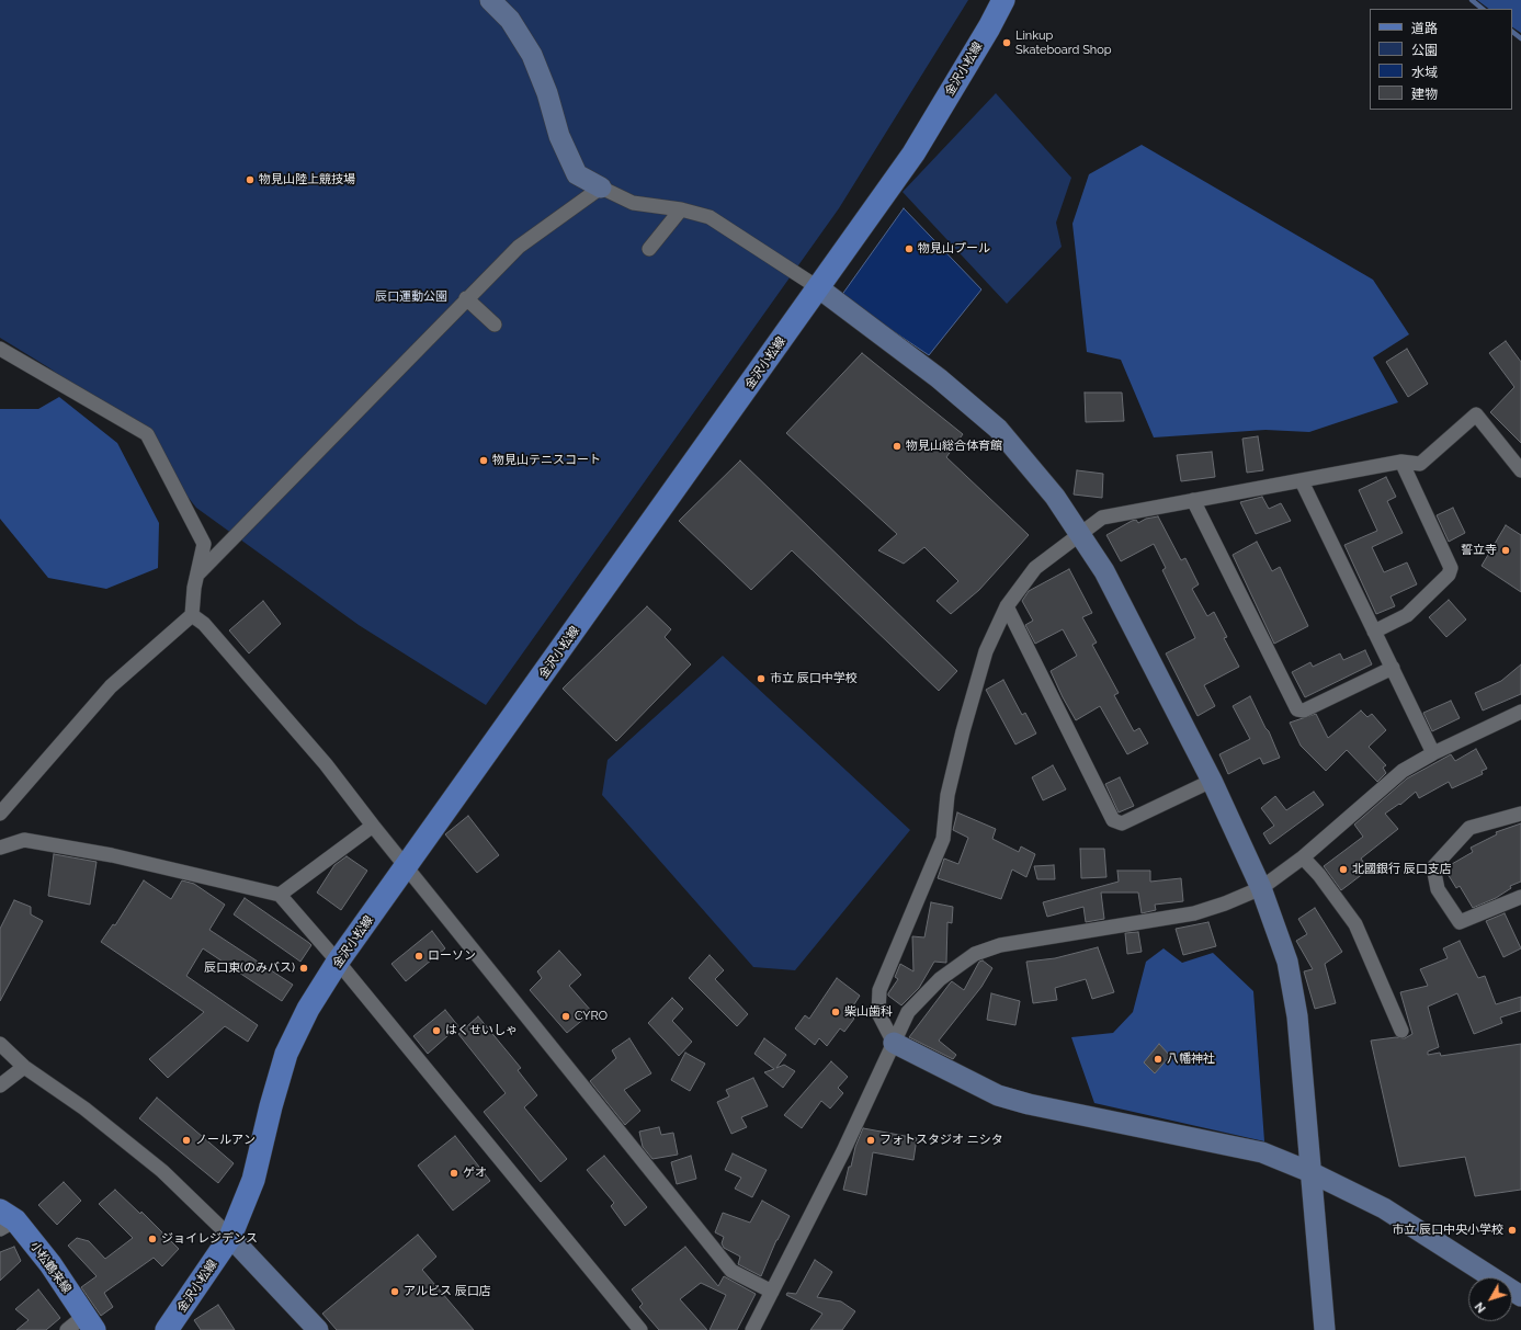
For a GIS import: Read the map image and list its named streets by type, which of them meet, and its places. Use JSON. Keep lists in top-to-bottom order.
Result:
{
  "streets": {
    "main road": ["金沢小松線", "小松鶴来線"]
  },
  "parks": ["辰口運動公園"],
  "places": [
    "Linkup Skateboard Shop",
    "物見山陸上競技場",
    "物見山プール",
    "物見山総合体育館",
    "物見山テニスコート",
    "誓立寺",
    "市立 辰口中学校",
    "北國銀行 辰口支店",
    "ローソン",
    "辰口東(のみバス)",
    "柴山歯科",
    "CYRO",
    "はくせいしゃ",
    "八幡神社",
    "ノールアン",
    "フォトスタジオ ニシタ",
    "ゲオ",
    "市立 辰口中央小学校",
    "ジョイレジデンス",
    "アルビス 辰口店"
  ],
  "legend": [
    "道路",
    "公園",
    "水域",
    "建物"
  ],
  "north": "bottom left"
}
